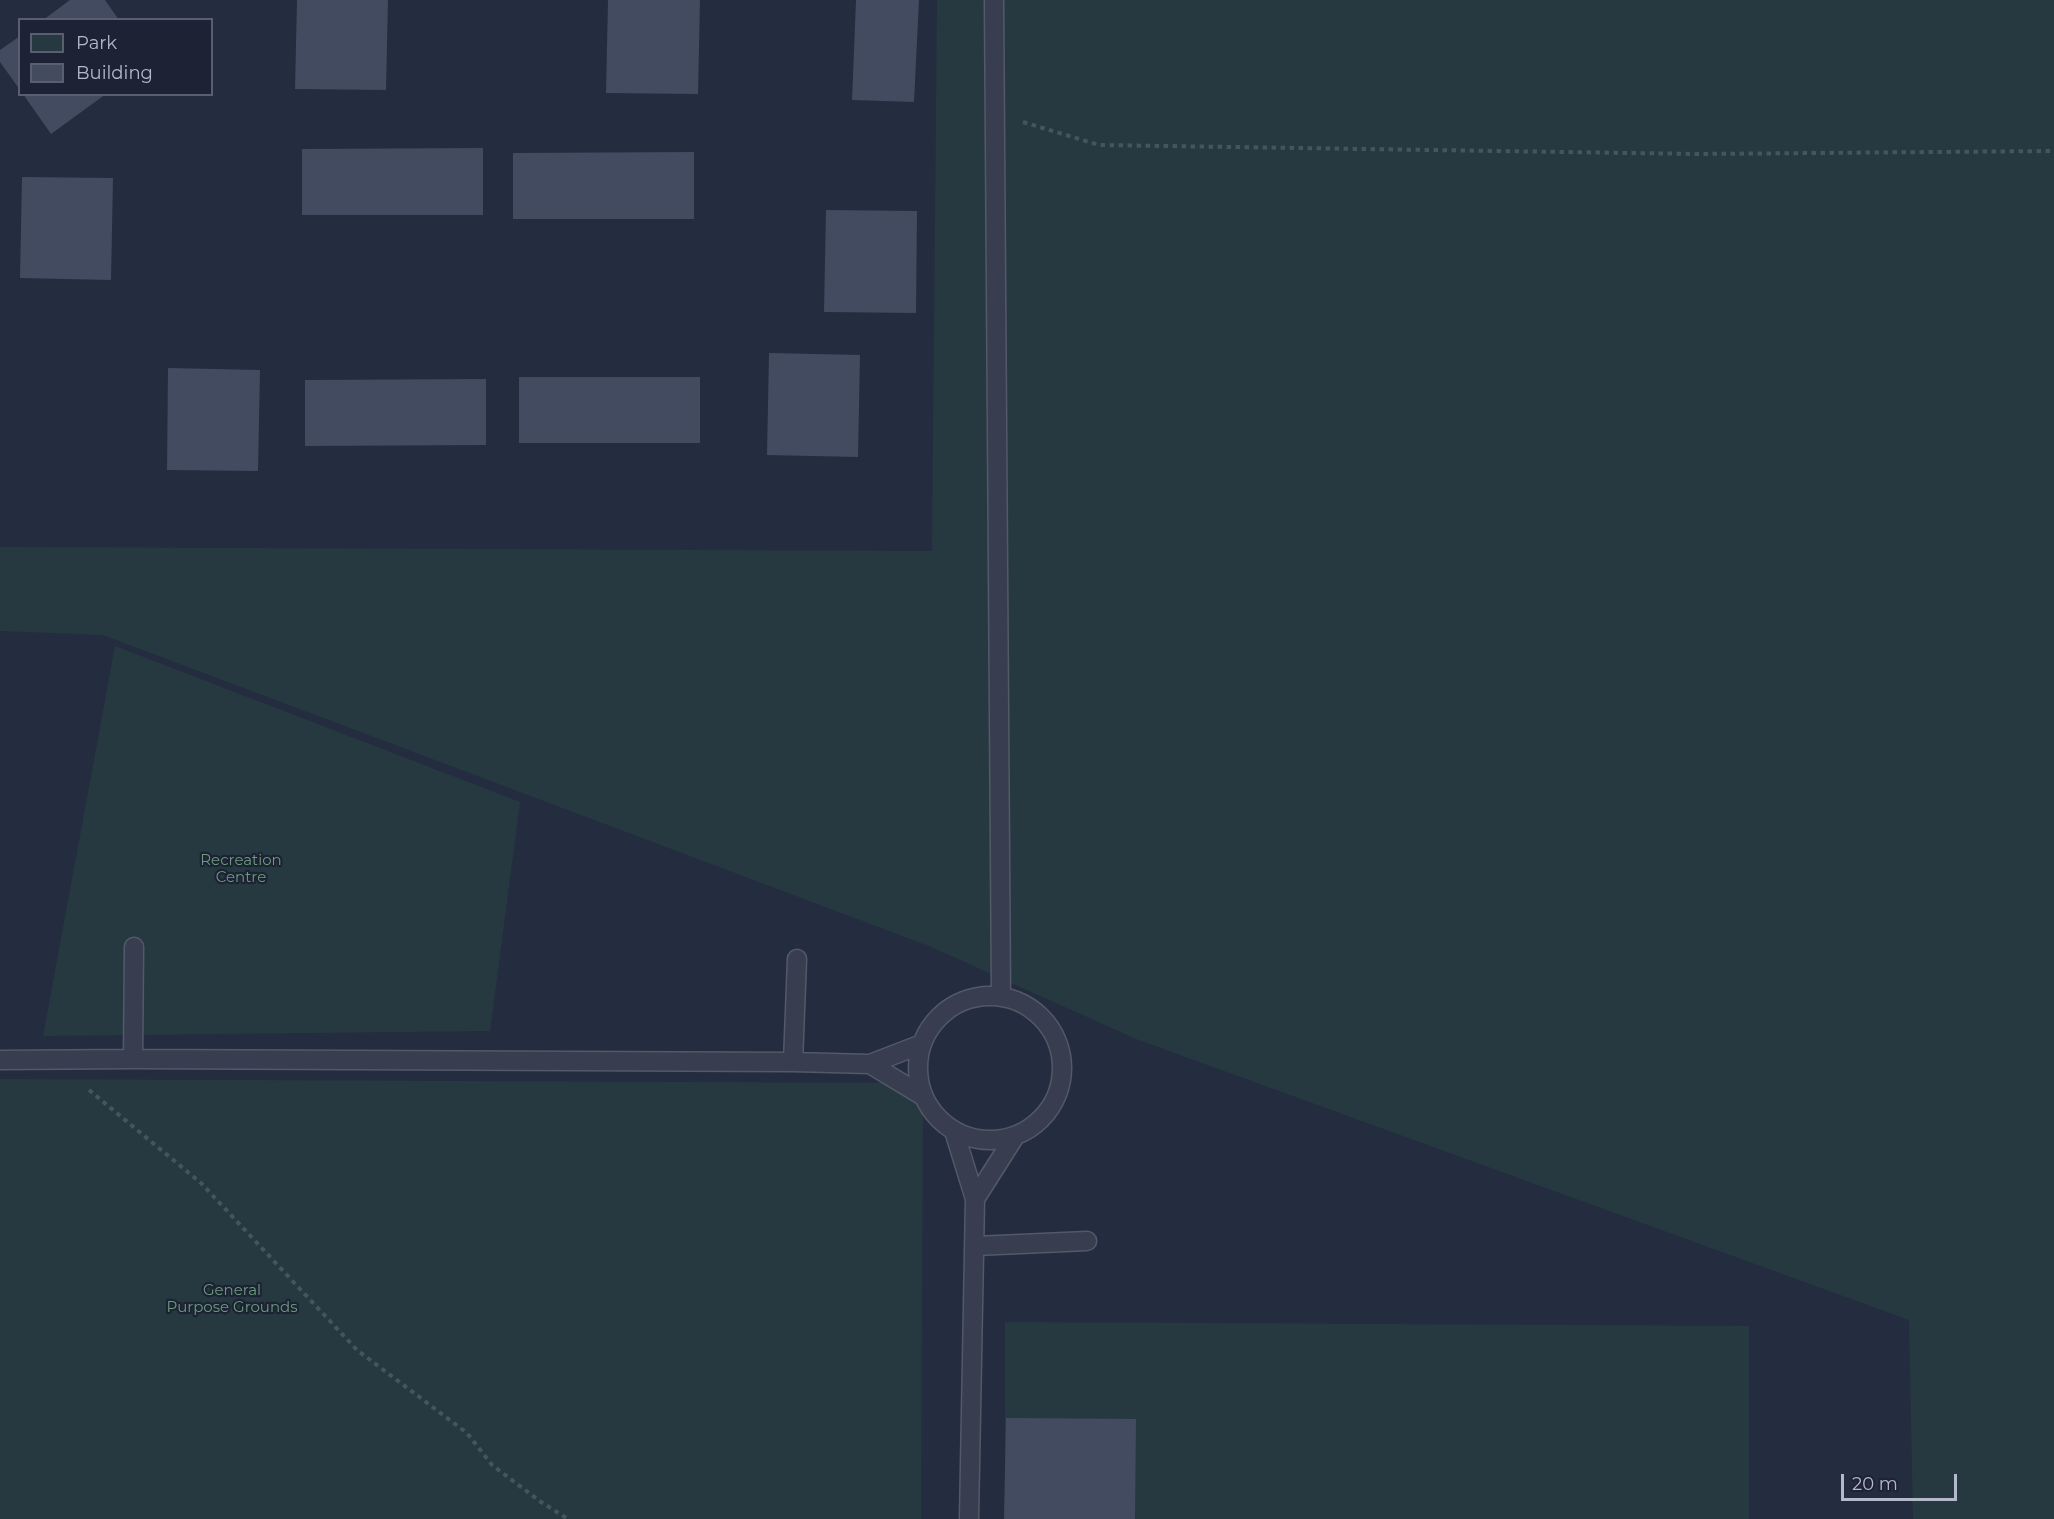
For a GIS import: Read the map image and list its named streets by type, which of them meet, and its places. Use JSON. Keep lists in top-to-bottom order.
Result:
{
  "parks": ["Recreation Centre", "General Purpose Grounds"],
  "legend": ["Park", "Building"],
  "scale_bar": "20 m"
}
